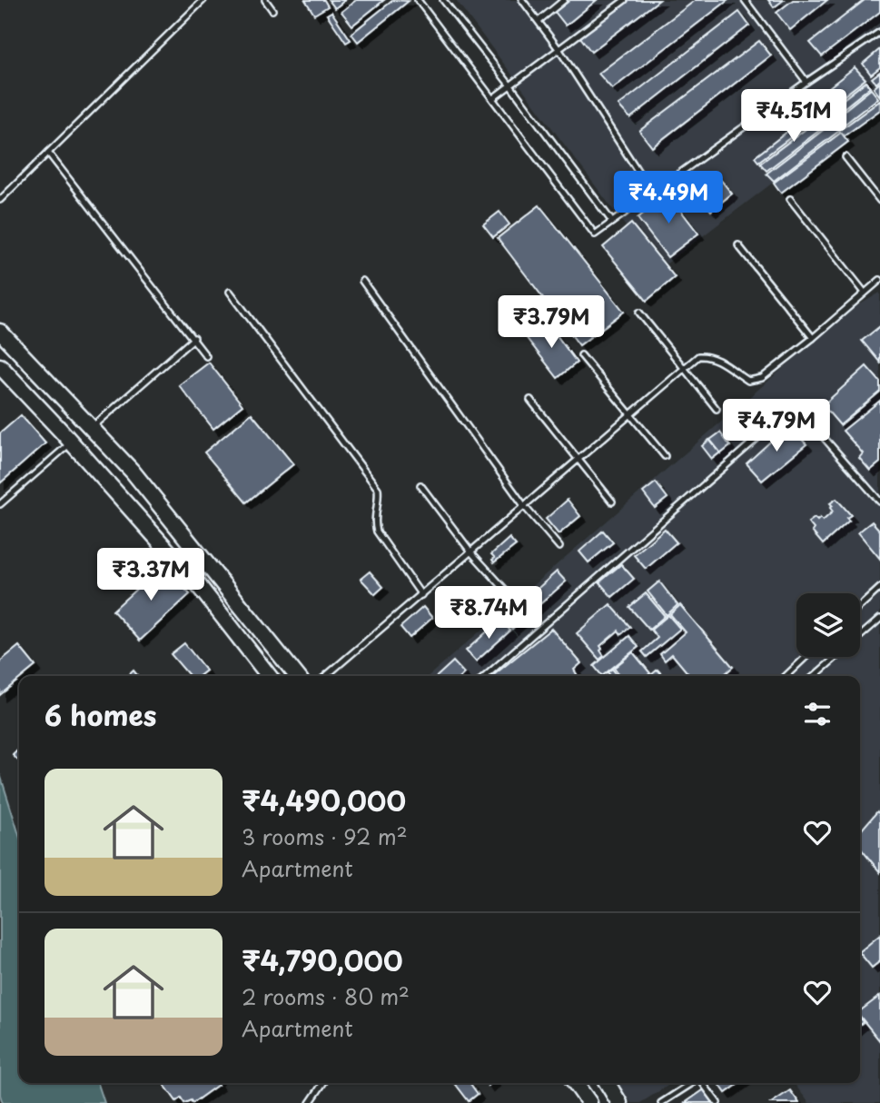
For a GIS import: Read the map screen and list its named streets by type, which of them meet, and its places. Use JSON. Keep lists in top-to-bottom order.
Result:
{
  "page": {
    "price": [
      "₹4.51M",
      "₹4.49M",
      "₹3.79M",
      "₹4.79M",
      "₹3.37M",
      "₹8.74M"
    ],
    "heading": "6 homes",
    "list": [
      {
        "name": "₹4,490,000",
        "note": "3 rooms · 92 m² · Apartment"
      },
      {
        "name": "₹4,790,000",
        "note": "2 rooms · 80 m² · Apartment"
      }
    ]
  }
}
